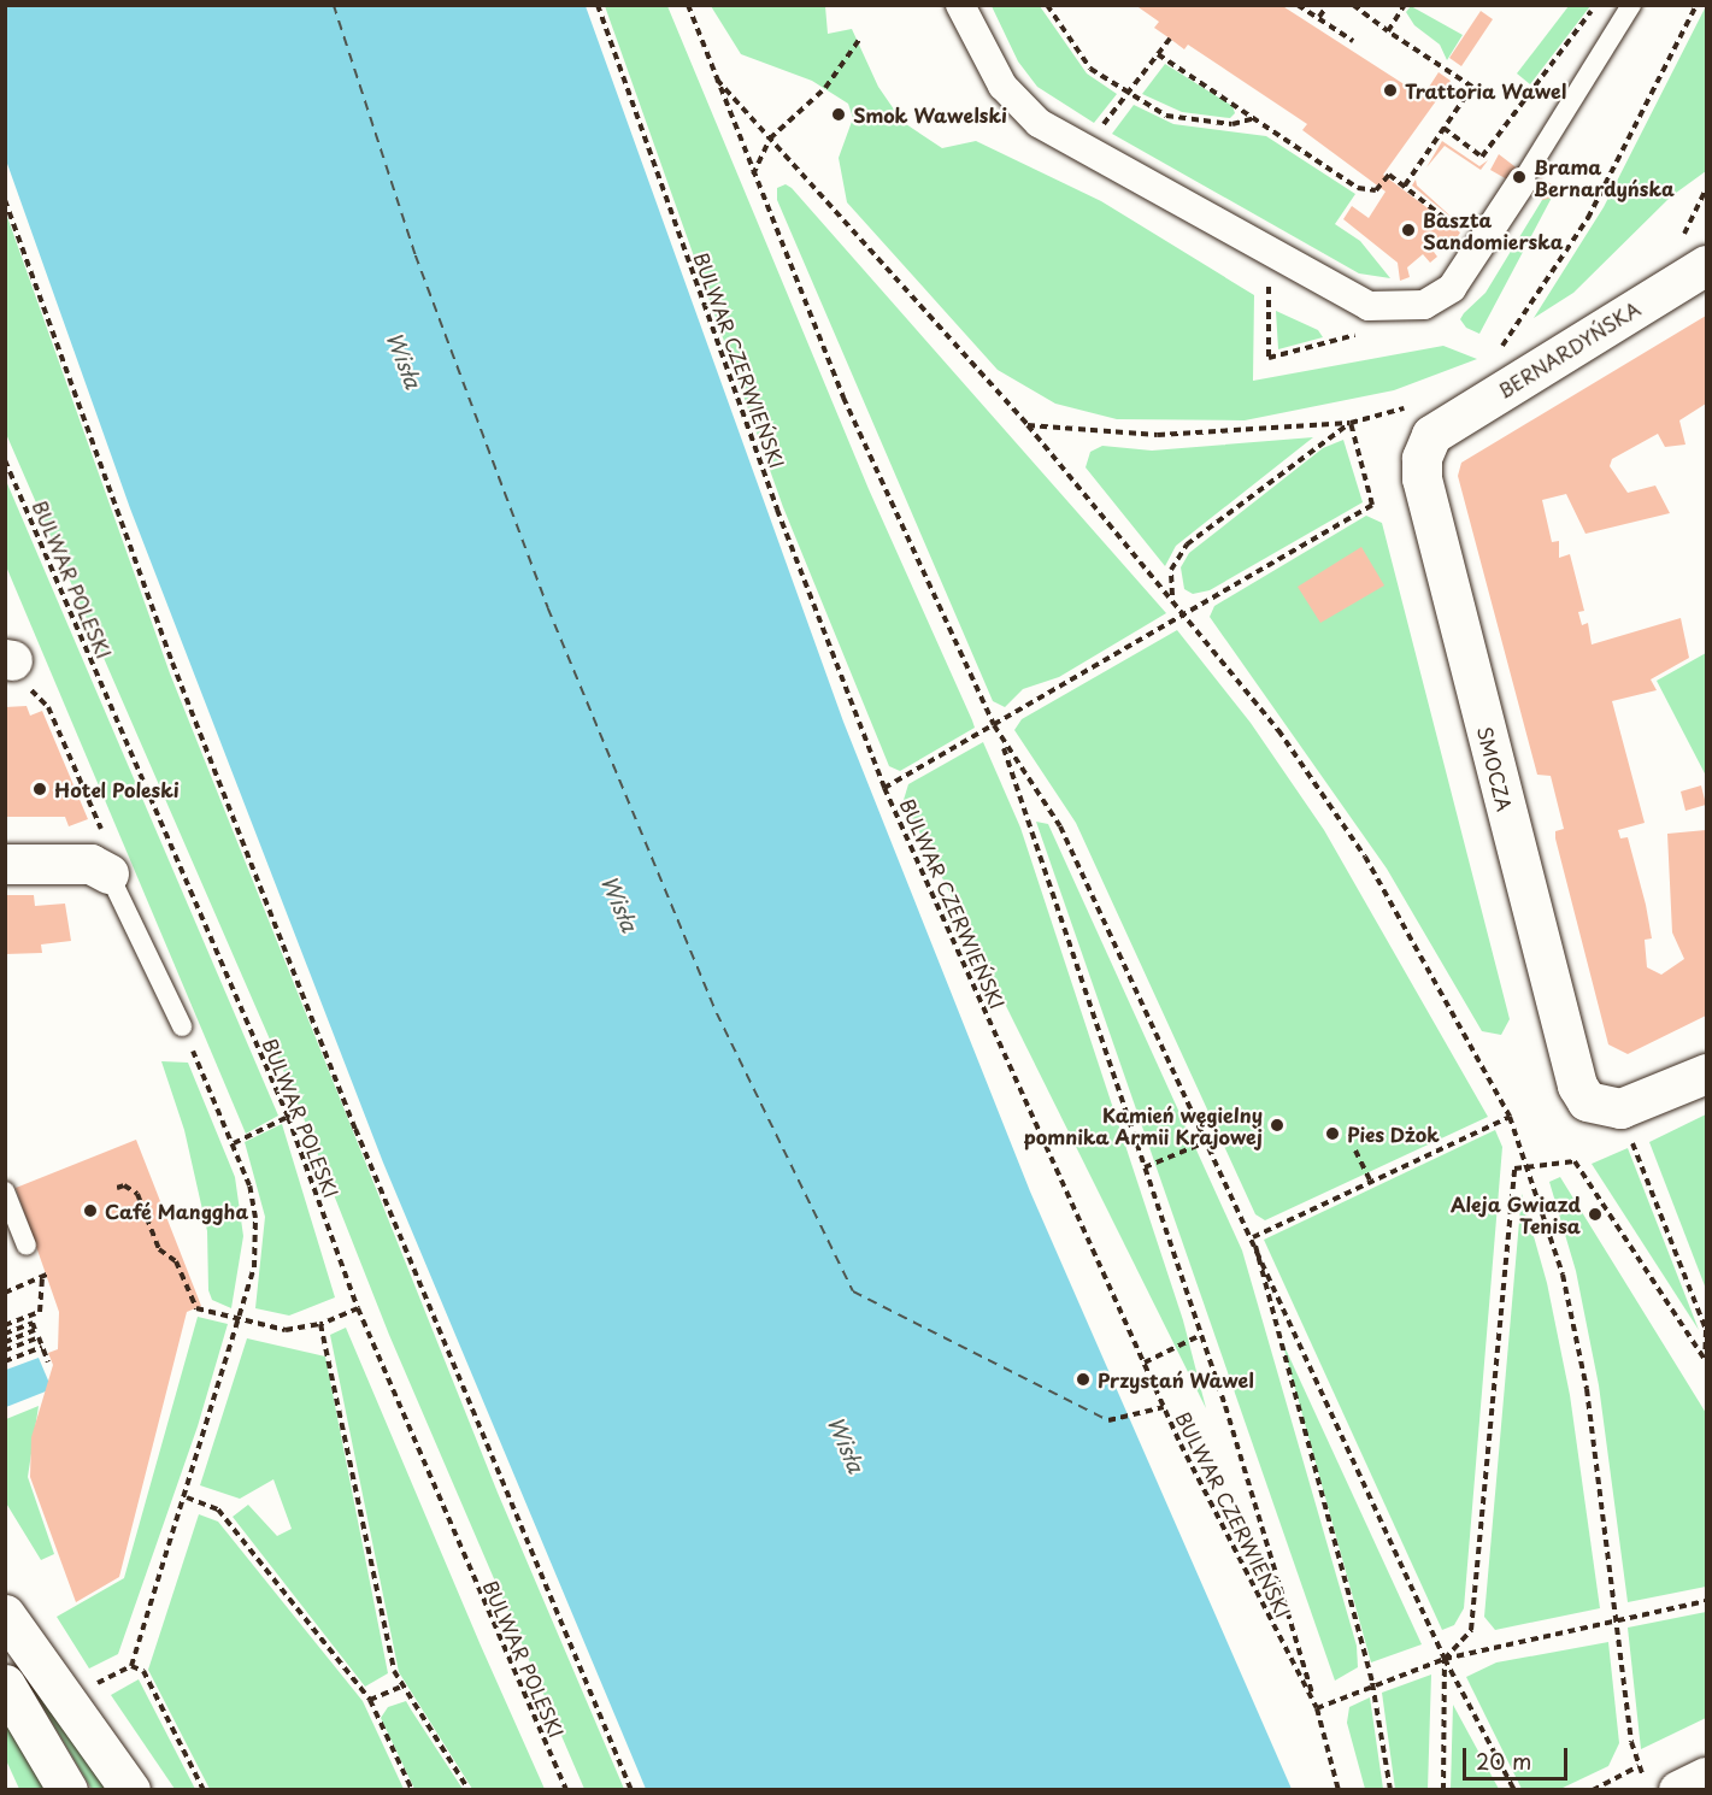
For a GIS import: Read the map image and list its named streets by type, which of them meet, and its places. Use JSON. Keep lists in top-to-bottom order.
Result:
{
  "streets": {
    "street": ["BERNARDYŃSKA", "SMOCZA"],
    "path": ["BULWAR CZERWIEŃSKI", "BULWAR POLESKI"]
  },
  "crossings": [
    ["BERNARDYŃSKA", "SMOCZA"]
  ],
  "water": ["Wisła"],
  "places": [
    "Trattoria Wawel",
    "Smok Wawelski",
    "Brama Bernardyńska",
    "Baszta Sandomierska",
    "Hotel Poleski",
    "Kamień węgielny pomnika Armii Krajowej",
    "Pies Dżok",
    "Café Manggha",
    "Aleja Gwiazd Tenisa",
    "Przystań Wawel"
  ],
  "scale_bar": "20 m"
}
